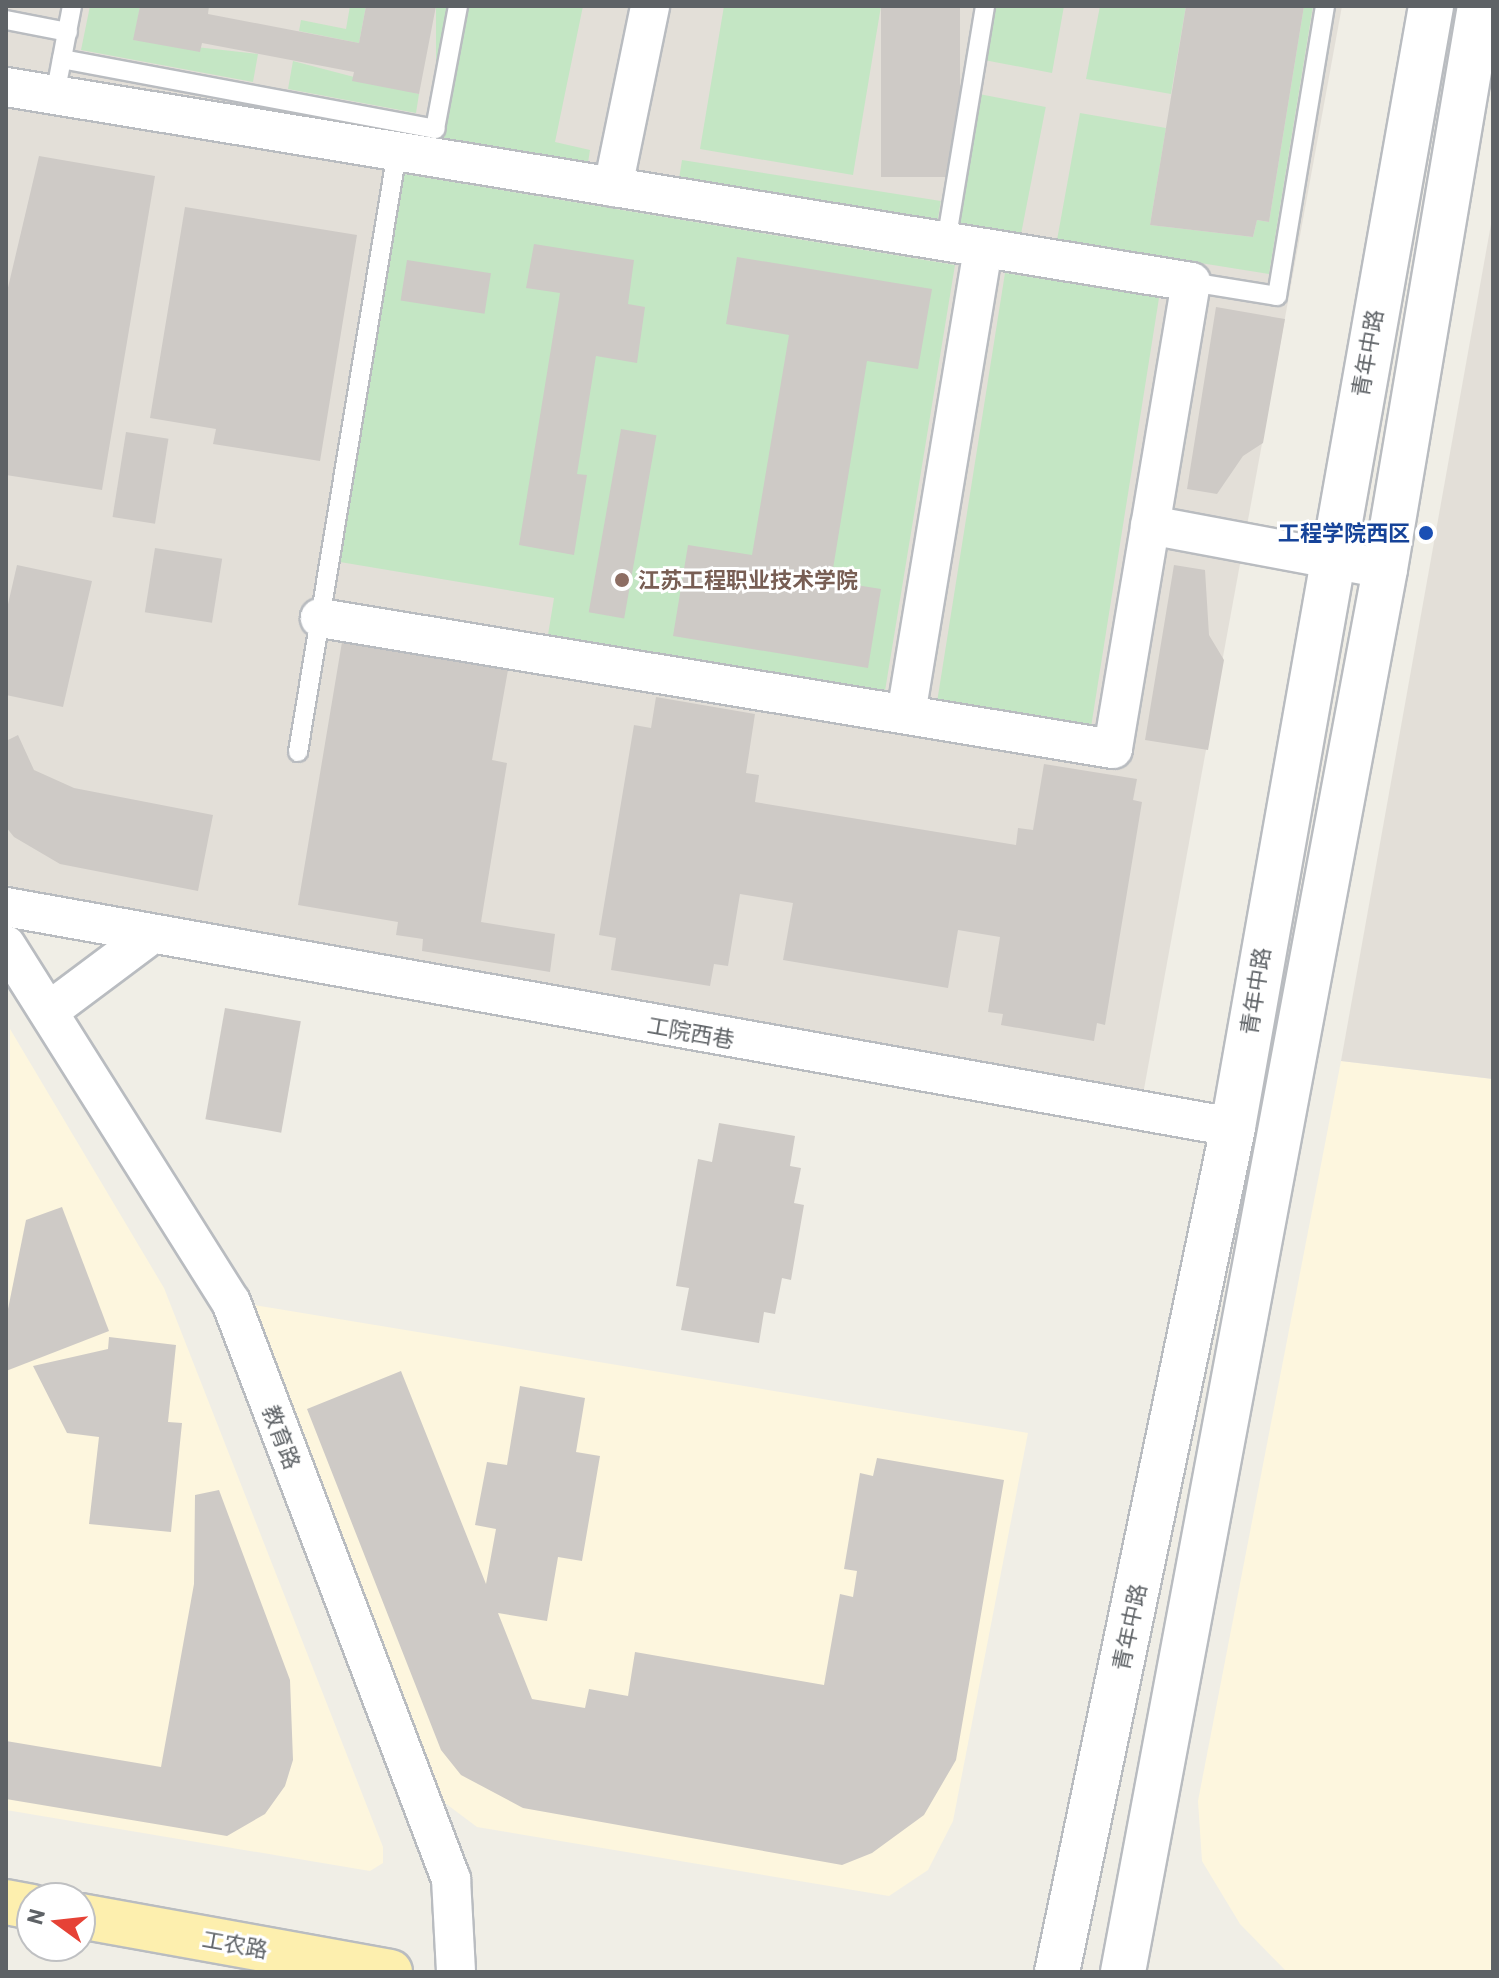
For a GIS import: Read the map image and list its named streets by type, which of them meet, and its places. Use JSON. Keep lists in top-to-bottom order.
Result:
{
  "streets": {
    "main road": ["青年中路", "工农路"],
    "street": ["工院西巷", "教育路"]
  },
  "crossings": [
    ["青年中路", "工院西巷"]
  ],
  "places": ["工程学院西区", "江苏工程职业技术学院"],
  "north": "left"
}
